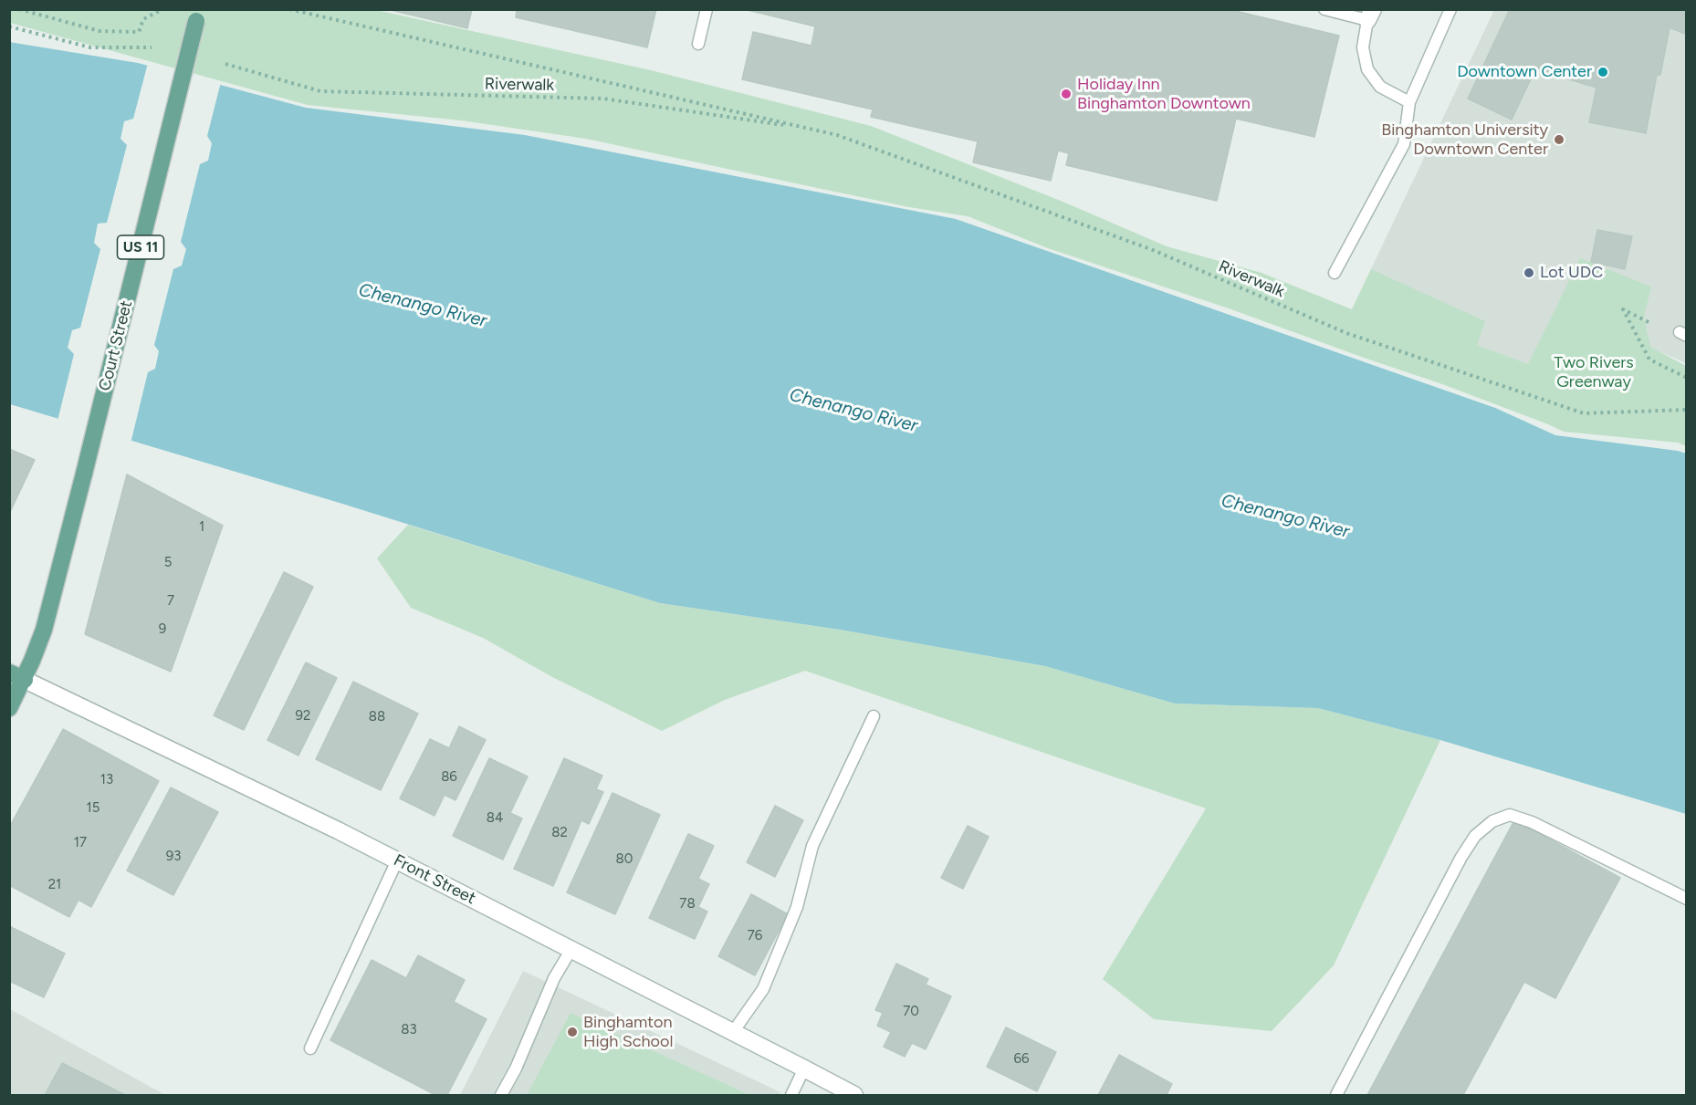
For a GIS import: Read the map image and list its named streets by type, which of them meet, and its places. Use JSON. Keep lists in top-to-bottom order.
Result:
{
  "streets": {
    "main road": ["US 11", "Court Street"],
    "street": ["Front Street"],
    "path": ["Riverwalk"]
  },
  "crossings": [
    ["Court Street", "Front Street"]
  ],
  "water": ["Chenango River"],
  "parks": ["Two Rivers Greenway"],
  "places": [
    "Downtown Center",
    "Holiday Inn Binghamton Downtown",
    "Binghamton University Downtown Center",
    "Lot UDC",
    "Binghamton High School"
  ],
  "house_numbers": [
    "1",
    "5",
    "7",
    "9",
    "92",
    "88",
    "86",
    "13",
    "15",
    "84",
    "82",
    "17",
    "93",
    "80",
    "21",
    "78",
    "76",
    "70",
    "83",
    "66"
  ]
}
